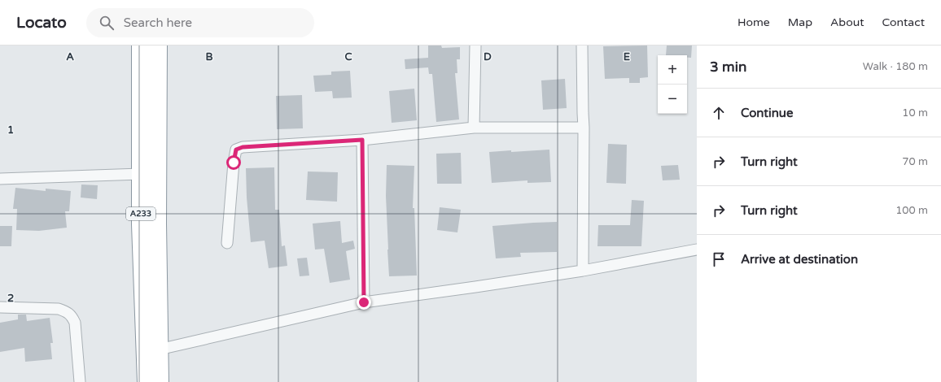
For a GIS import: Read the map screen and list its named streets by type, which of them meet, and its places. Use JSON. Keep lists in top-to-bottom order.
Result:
{
  "streets": {
    "highway": ["A233"]
  },
  "page": {
    "header": "Locato",
    "search": "Search here",
    "nav": [
      "Home",
      "Map",
      "About",
      "Contact"
    ],
    "heading": ["3 min", "Walk · 180 m"],
    "map_buttons": ["+", "−"],
    "list": [
      ["Continue", "10 m"],
      ["Turn right", "70 m"],
      ["Turn right", "100 m"],
      "Arrive at destination"
    ]
  },
  "grid": {
    "columns": [
      "A",
      "B",
      "C",
      "D",
      "E"
    ],
    "rows": ["1", "2"]
  }
}
